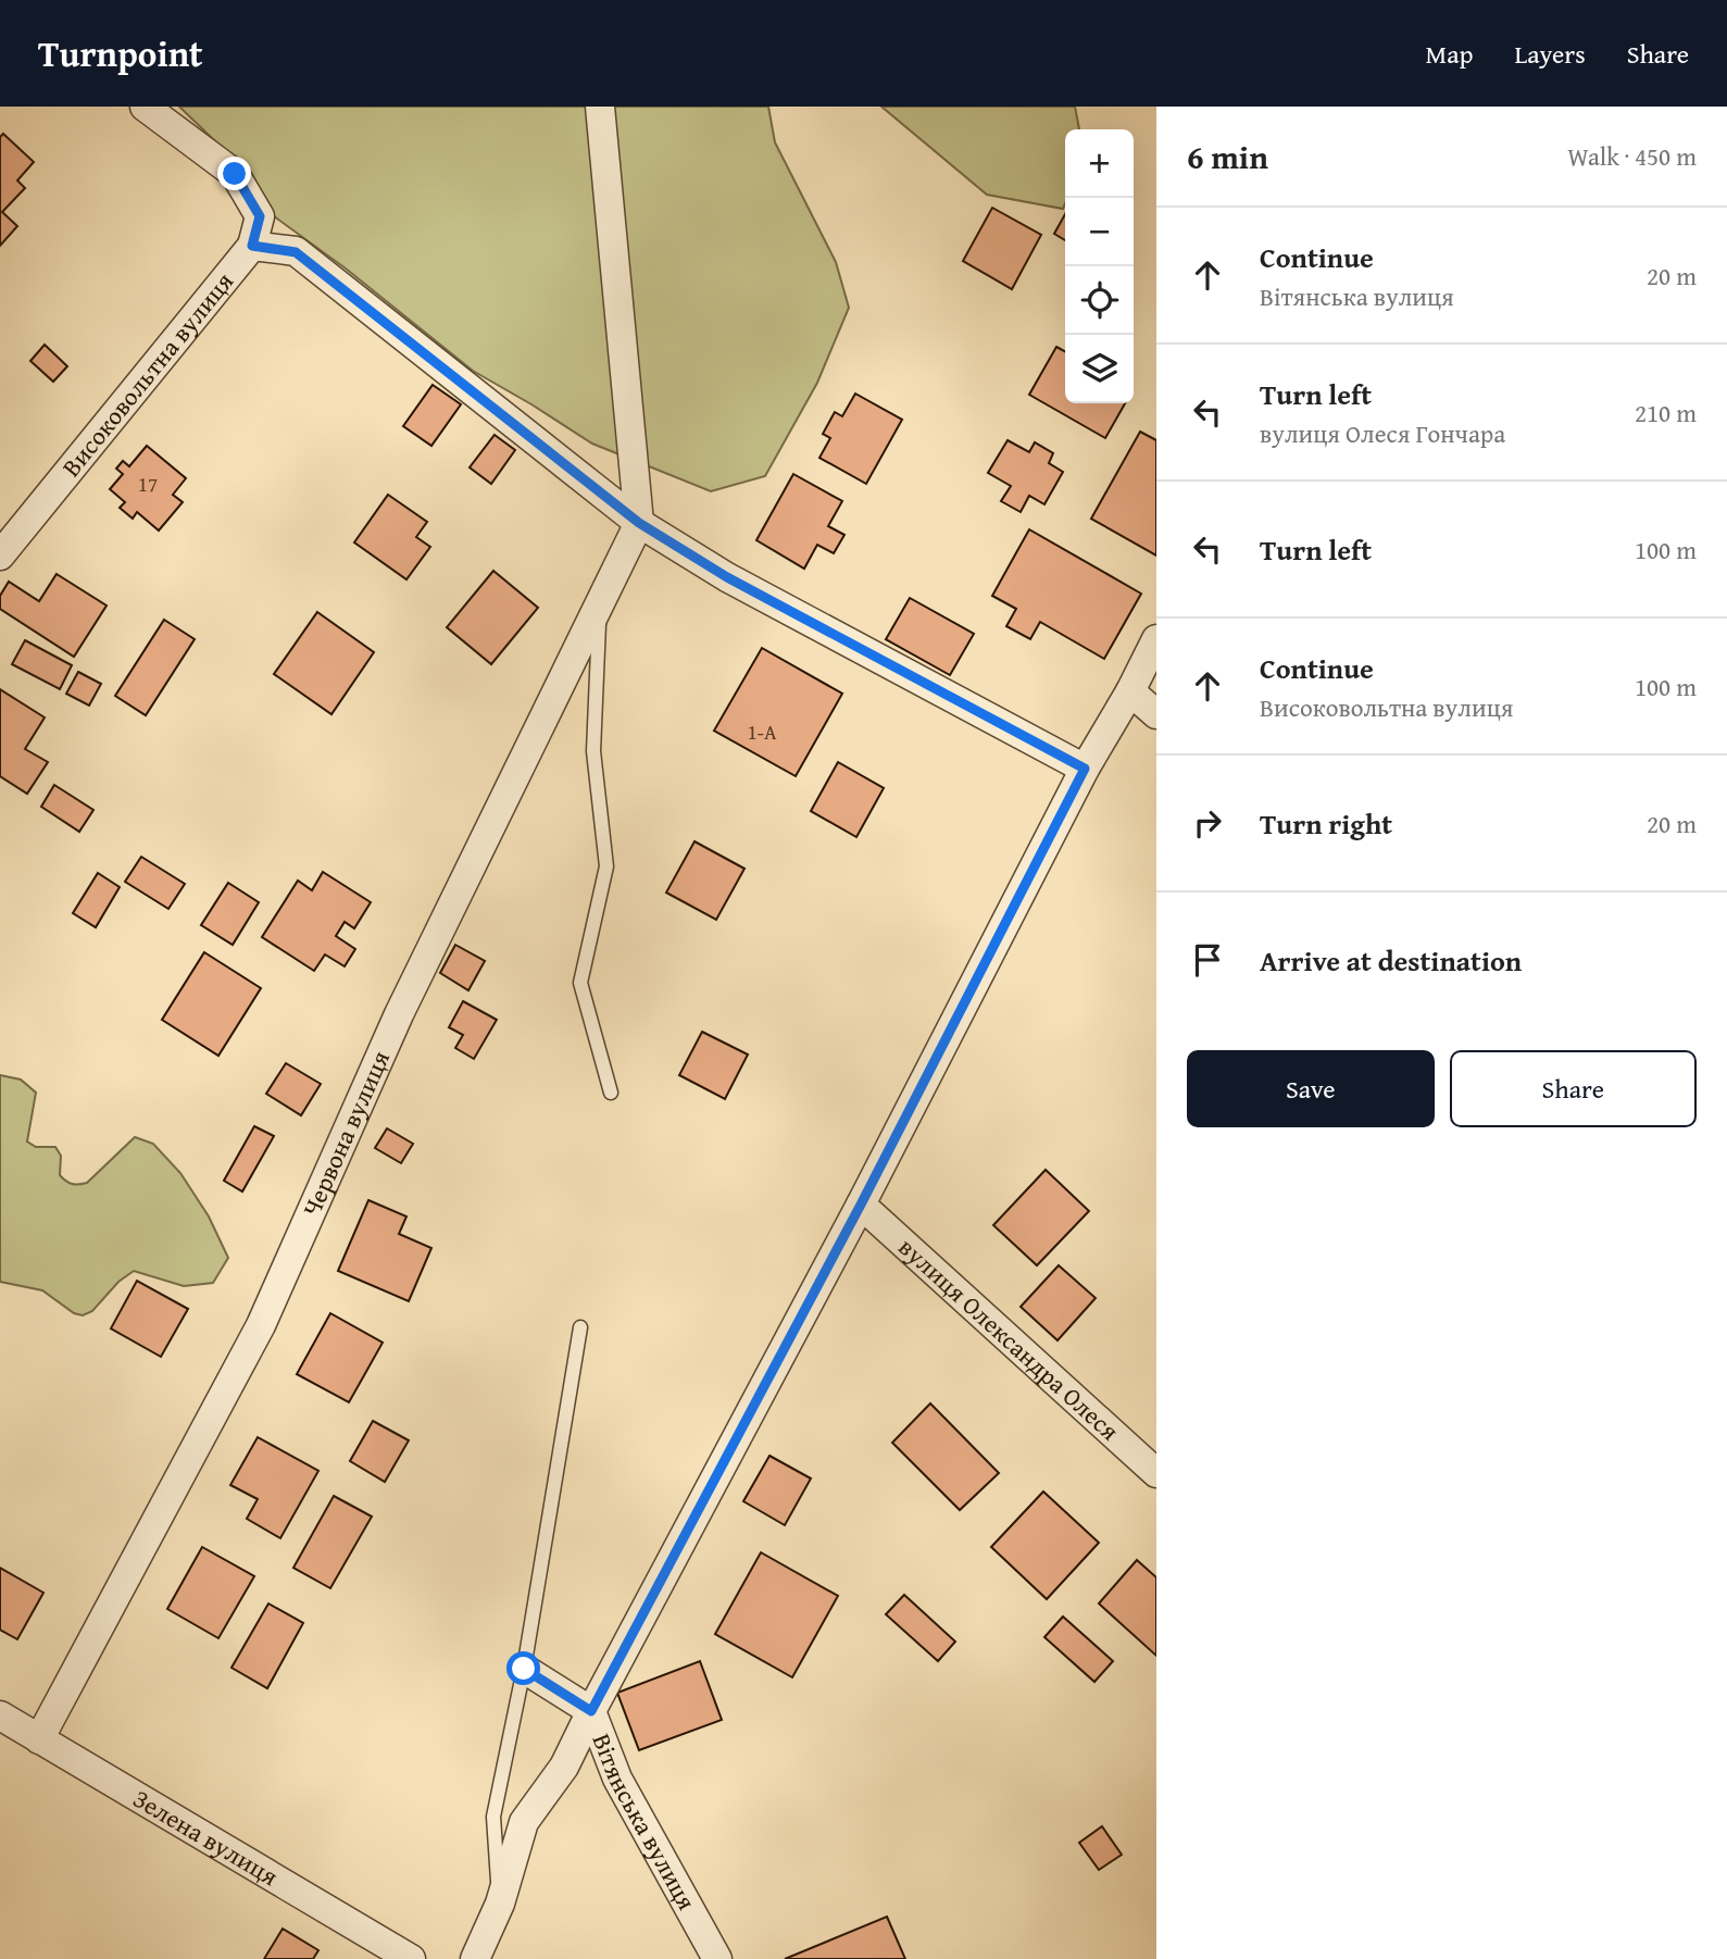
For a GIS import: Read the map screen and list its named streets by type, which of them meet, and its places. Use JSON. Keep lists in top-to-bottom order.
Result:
{
  "streets": {
    "street": [
      "Високовольтна вулиця",
      "Червона вулиця",
      "вулиця Олександра Олеся",
      "Вітянська вулиця",
      "Зелена вулиця"
    ]
  },
  "crossings": [
    ["Червона вулиця", "Зелена вулиця"]
  ],
  "house_numbers": ["17", "1-А"],
  "page": {
    "header": "Turnpoint",
    "nav": ["Map", "Layers", "Share"],
    "heading": ["6 min", "Walk · 450 m"],
    "map_buttons": ["+", "−"],
    "list": [
      ["Continue", "Вітянська вулиця", "20 m"],
      ["Turn left", "вулиця Олеся Гончара", "210 m"],
      ["Turn left", "100 m"],
      ["Continue", "Високовольтна вулиця", "100 m"],
      ["Turn right", "20 m"],
      "Arrive at destination"
    ],
    "buttons": ["Save", "Share"]
  }
}
